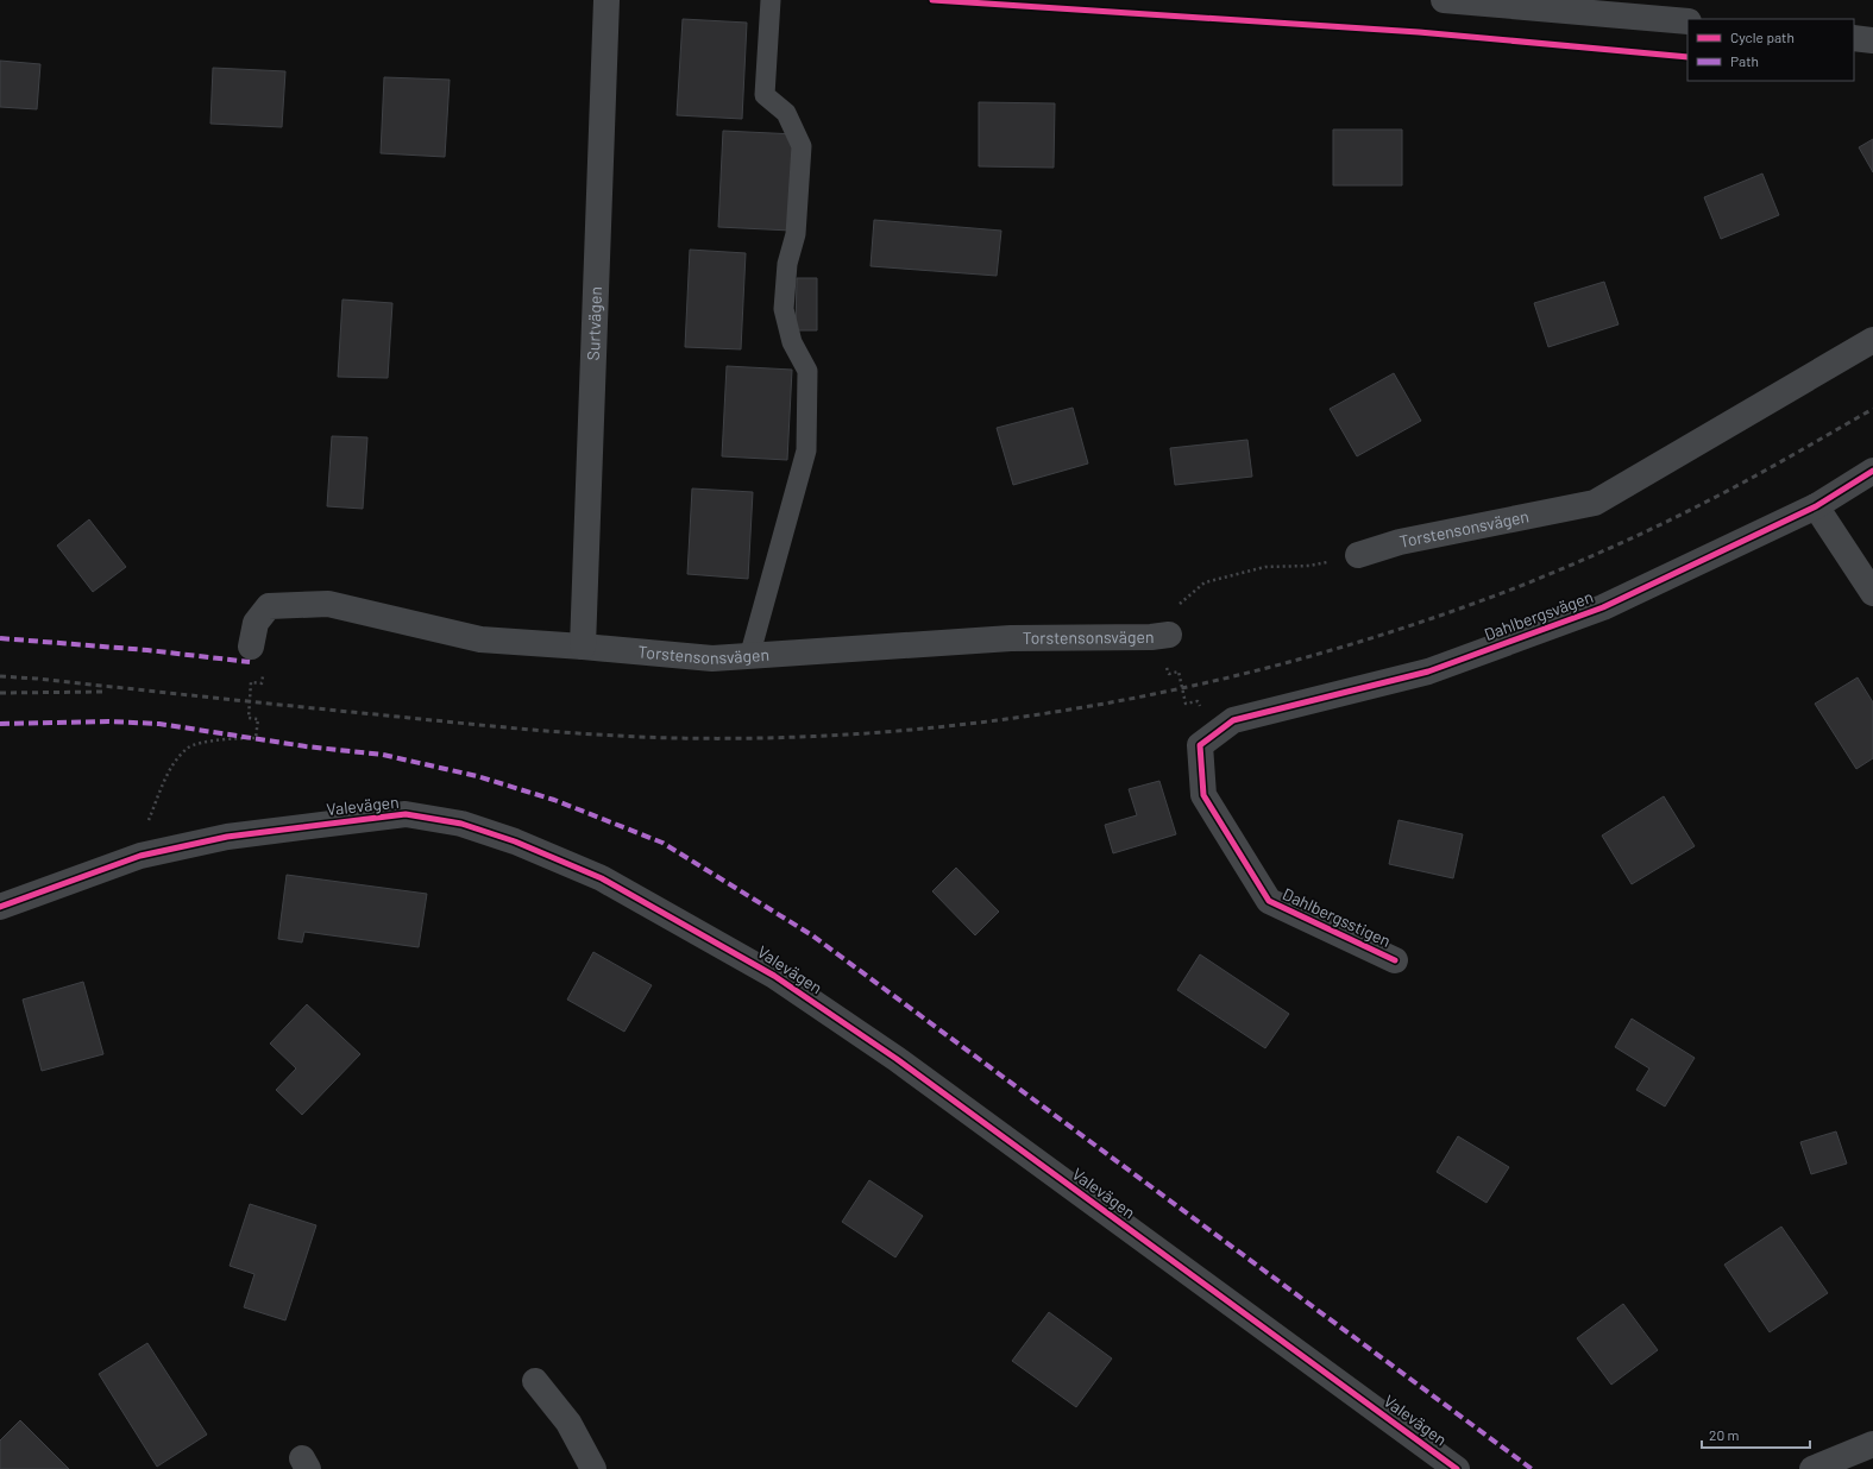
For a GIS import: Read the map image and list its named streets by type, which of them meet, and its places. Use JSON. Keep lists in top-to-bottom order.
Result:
{
  "streets": {
    "street": [
      "Surtvägen",
      "Torstensonsvägen",
      "Dahlbergsvägen",
      "Valevägen",
      "Dahlbergsstigen"
    ]
  },
  "crossings": [
    ["Surtvägen", "Torstensonsvägen"],
    ["Dahlbergsvägen", "Dahlbergsstigen"]
  ],
  "legend": ["Cycle path", "Path"],
  "scale_bar": "20 m"
}
